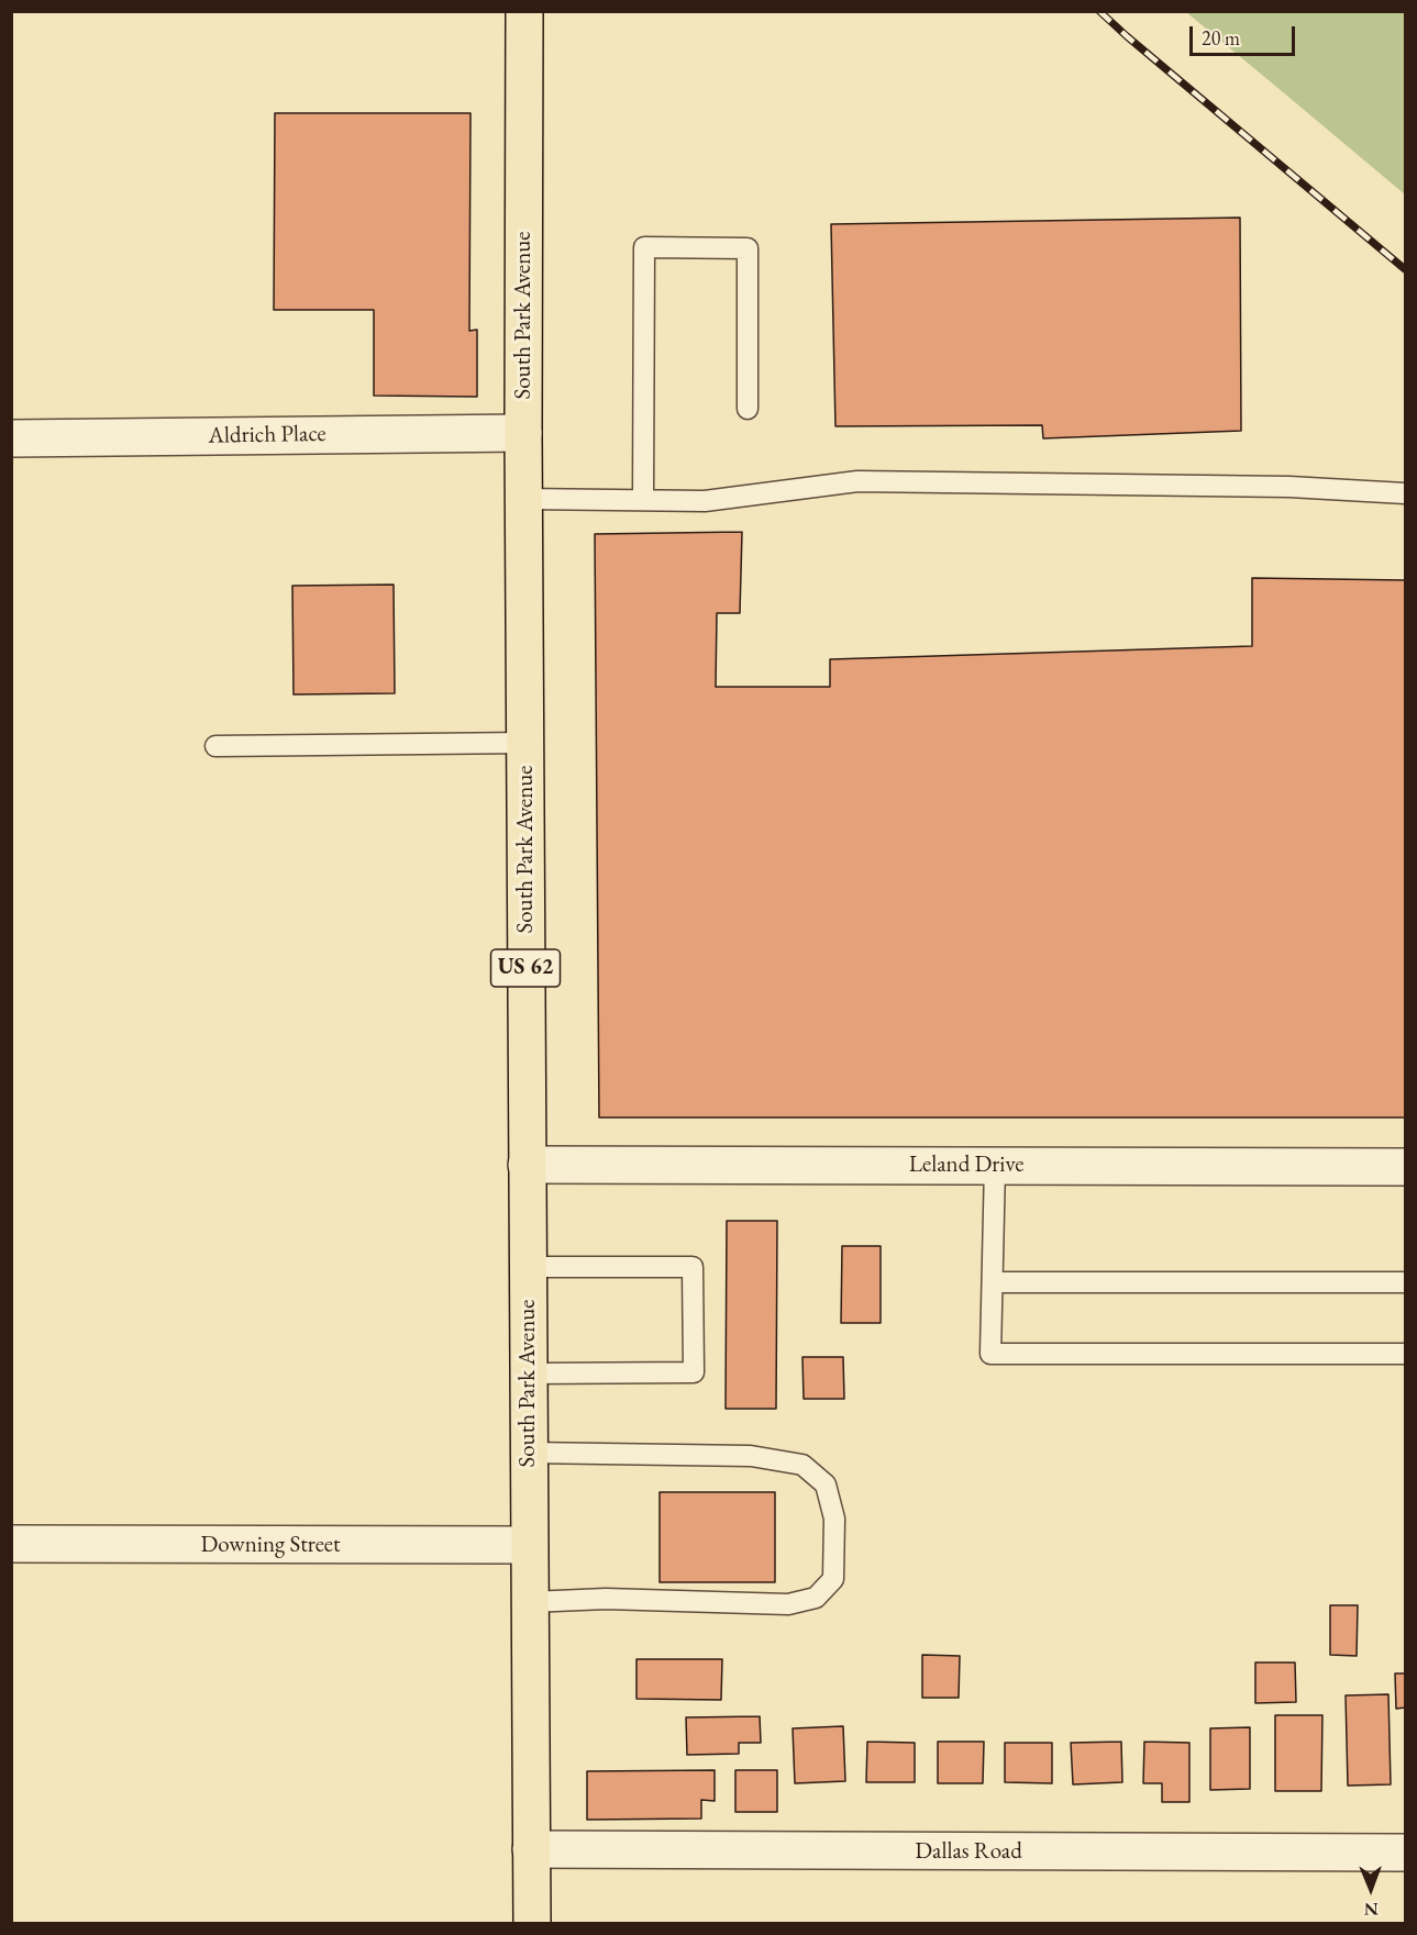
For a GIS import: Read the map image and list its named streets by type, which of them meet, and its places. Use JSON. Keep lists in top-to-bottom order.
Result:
{
  "streets": {
    "main road": ["South Park Avenue", "US 62"],
    "street": [
      "Aldrich Place",
      "Leland Drive",
      "Downing Street",
      "Dallas Road"
    ]
  },
  "crossings": [
    ["South Park Avenue", "Aldrich Place"],
    ["South Park Avenue", "Leland Drive"],
    ["South Park Avenue", "Downing Street"],
    ["South Park Avenue", "Dallas Road"]
  ],
  "scale_bar": "20 m",
  "north": "bottom"
}
